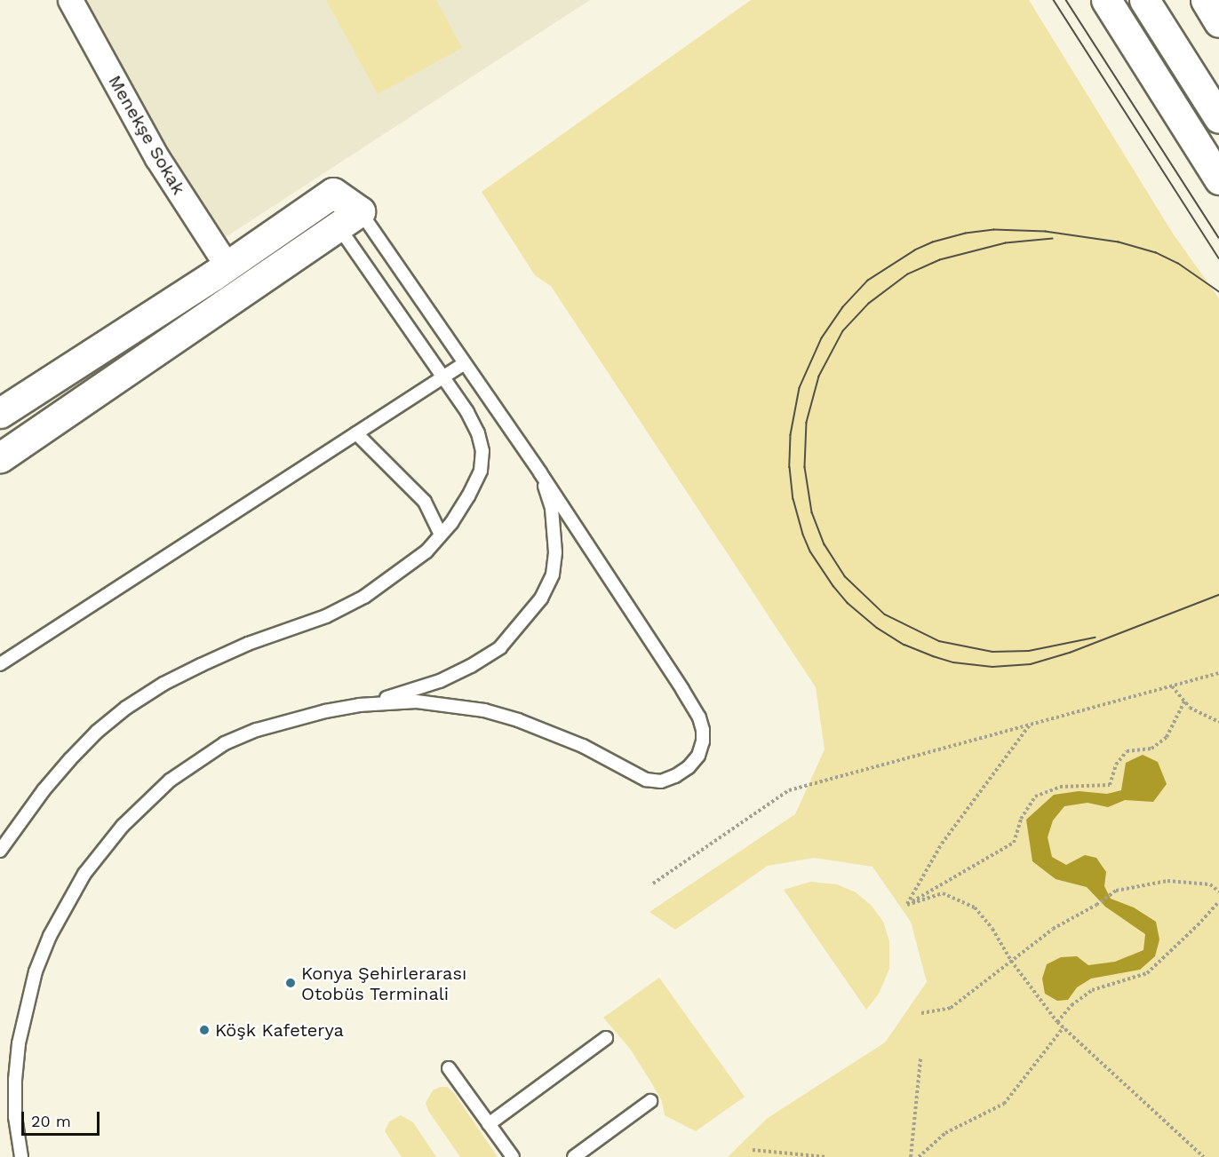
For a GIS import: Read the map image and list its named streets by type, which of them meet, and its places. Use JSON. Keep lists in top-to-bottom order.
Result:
{
  "streets": {
    "street": ["Menekşe Sokak"]
  },
  "places": ["Konya Şehirlerarası Otobüs Terminali", "Köşk Kafeterya"],
  "scale_bar": "20 m"
}
